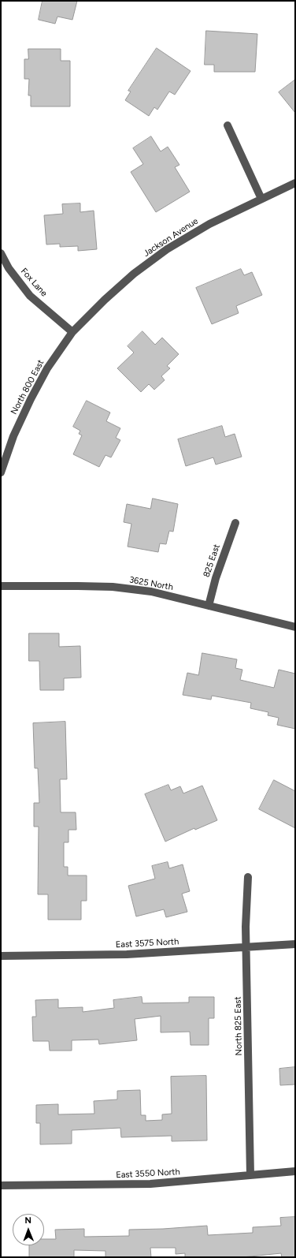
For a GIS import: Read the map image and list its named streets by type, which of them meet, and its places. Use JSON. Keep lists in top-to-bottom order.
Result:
{
  "streets": {
    "street": [
      "Jackson Avenue",
      "Fox Lane",
      "North 800 East",
      "825 East",
      "3625 North",
      "East 3575 North",
      "North 825 East",
      "East 3550 North"
    ]
  },
  "crossings": [
    ["Jackson Avenue", "Fox Lane"],
    ["Jackson Avenue", "North 800 East"],
    ["Fox Lane", "North 800 East"],
    ["825 East", "3625 North"],
    ["East 3575 North", "North 825 East"],
    ["North 825 East", "East 3550 North"]
  ],
  "north": "top"
}
